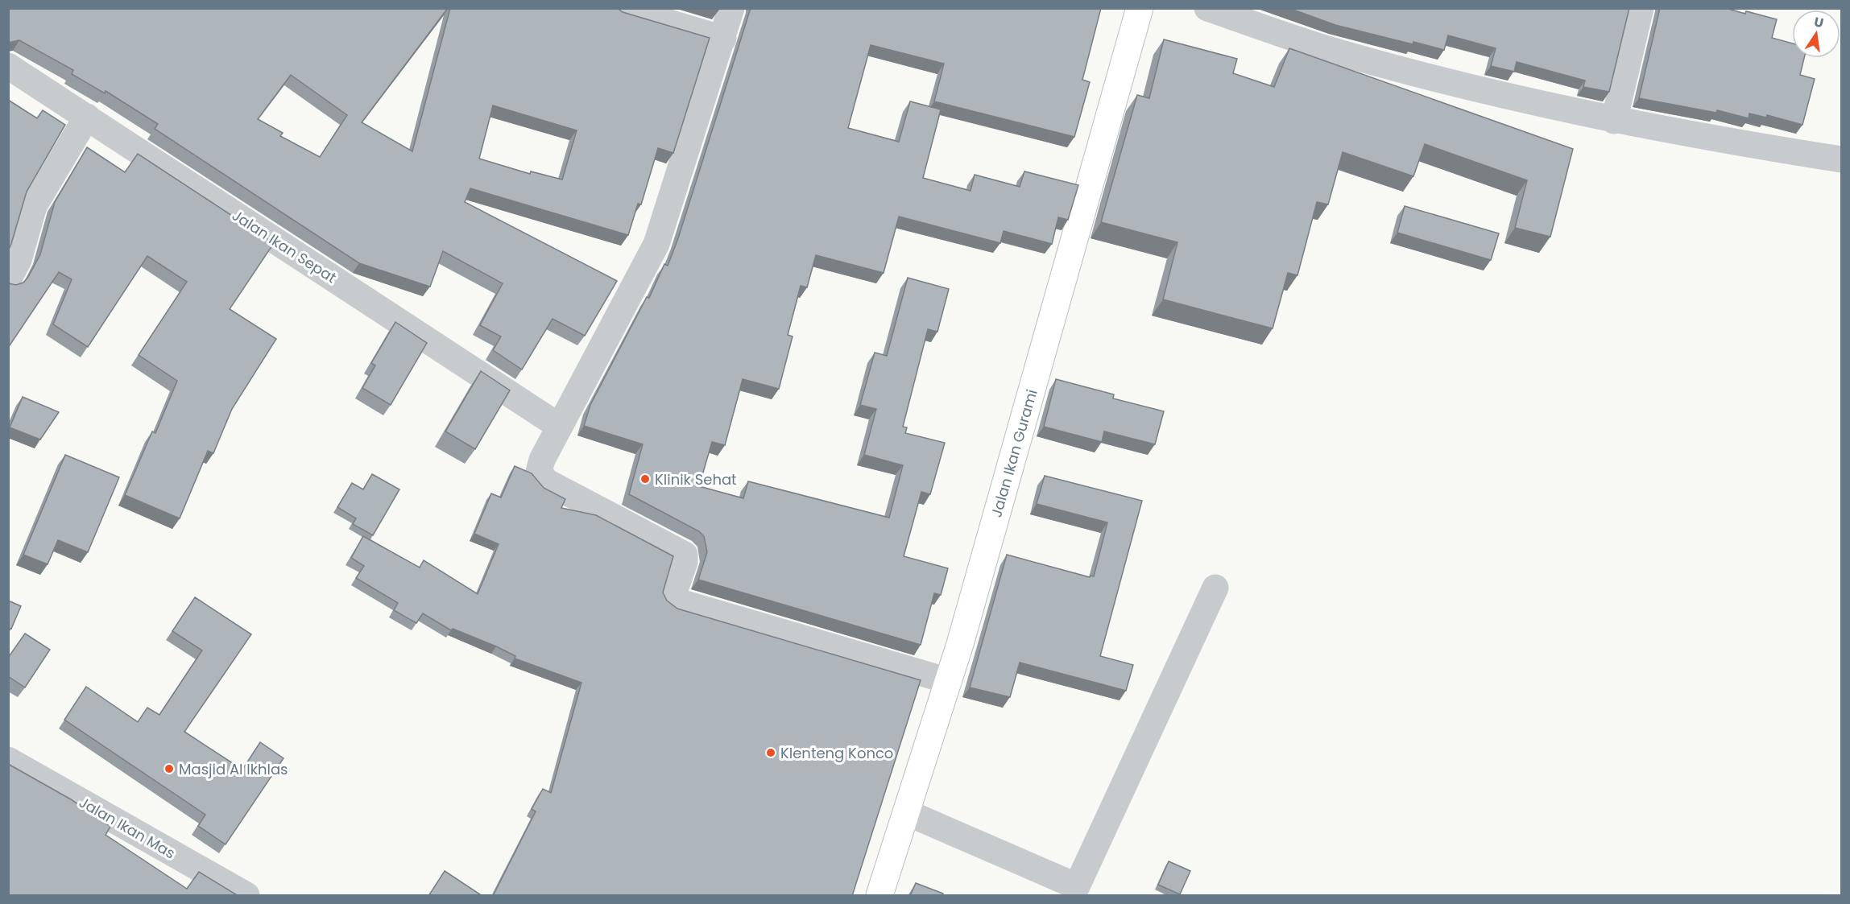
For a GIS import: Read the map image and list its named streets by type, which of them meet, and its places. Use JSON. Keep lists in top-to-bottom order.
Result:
{
  "streets": {
    "main road": ["Jalan Ikan Gurami"],
    "street": ["Jalan Ikan Sepat", "Jalan Ikan Mas"]
  },
  "places": ["Klinik Sehat", "Klenteng Konco", "Masjid Al Ikhlas"],
  "north": "top"
}
